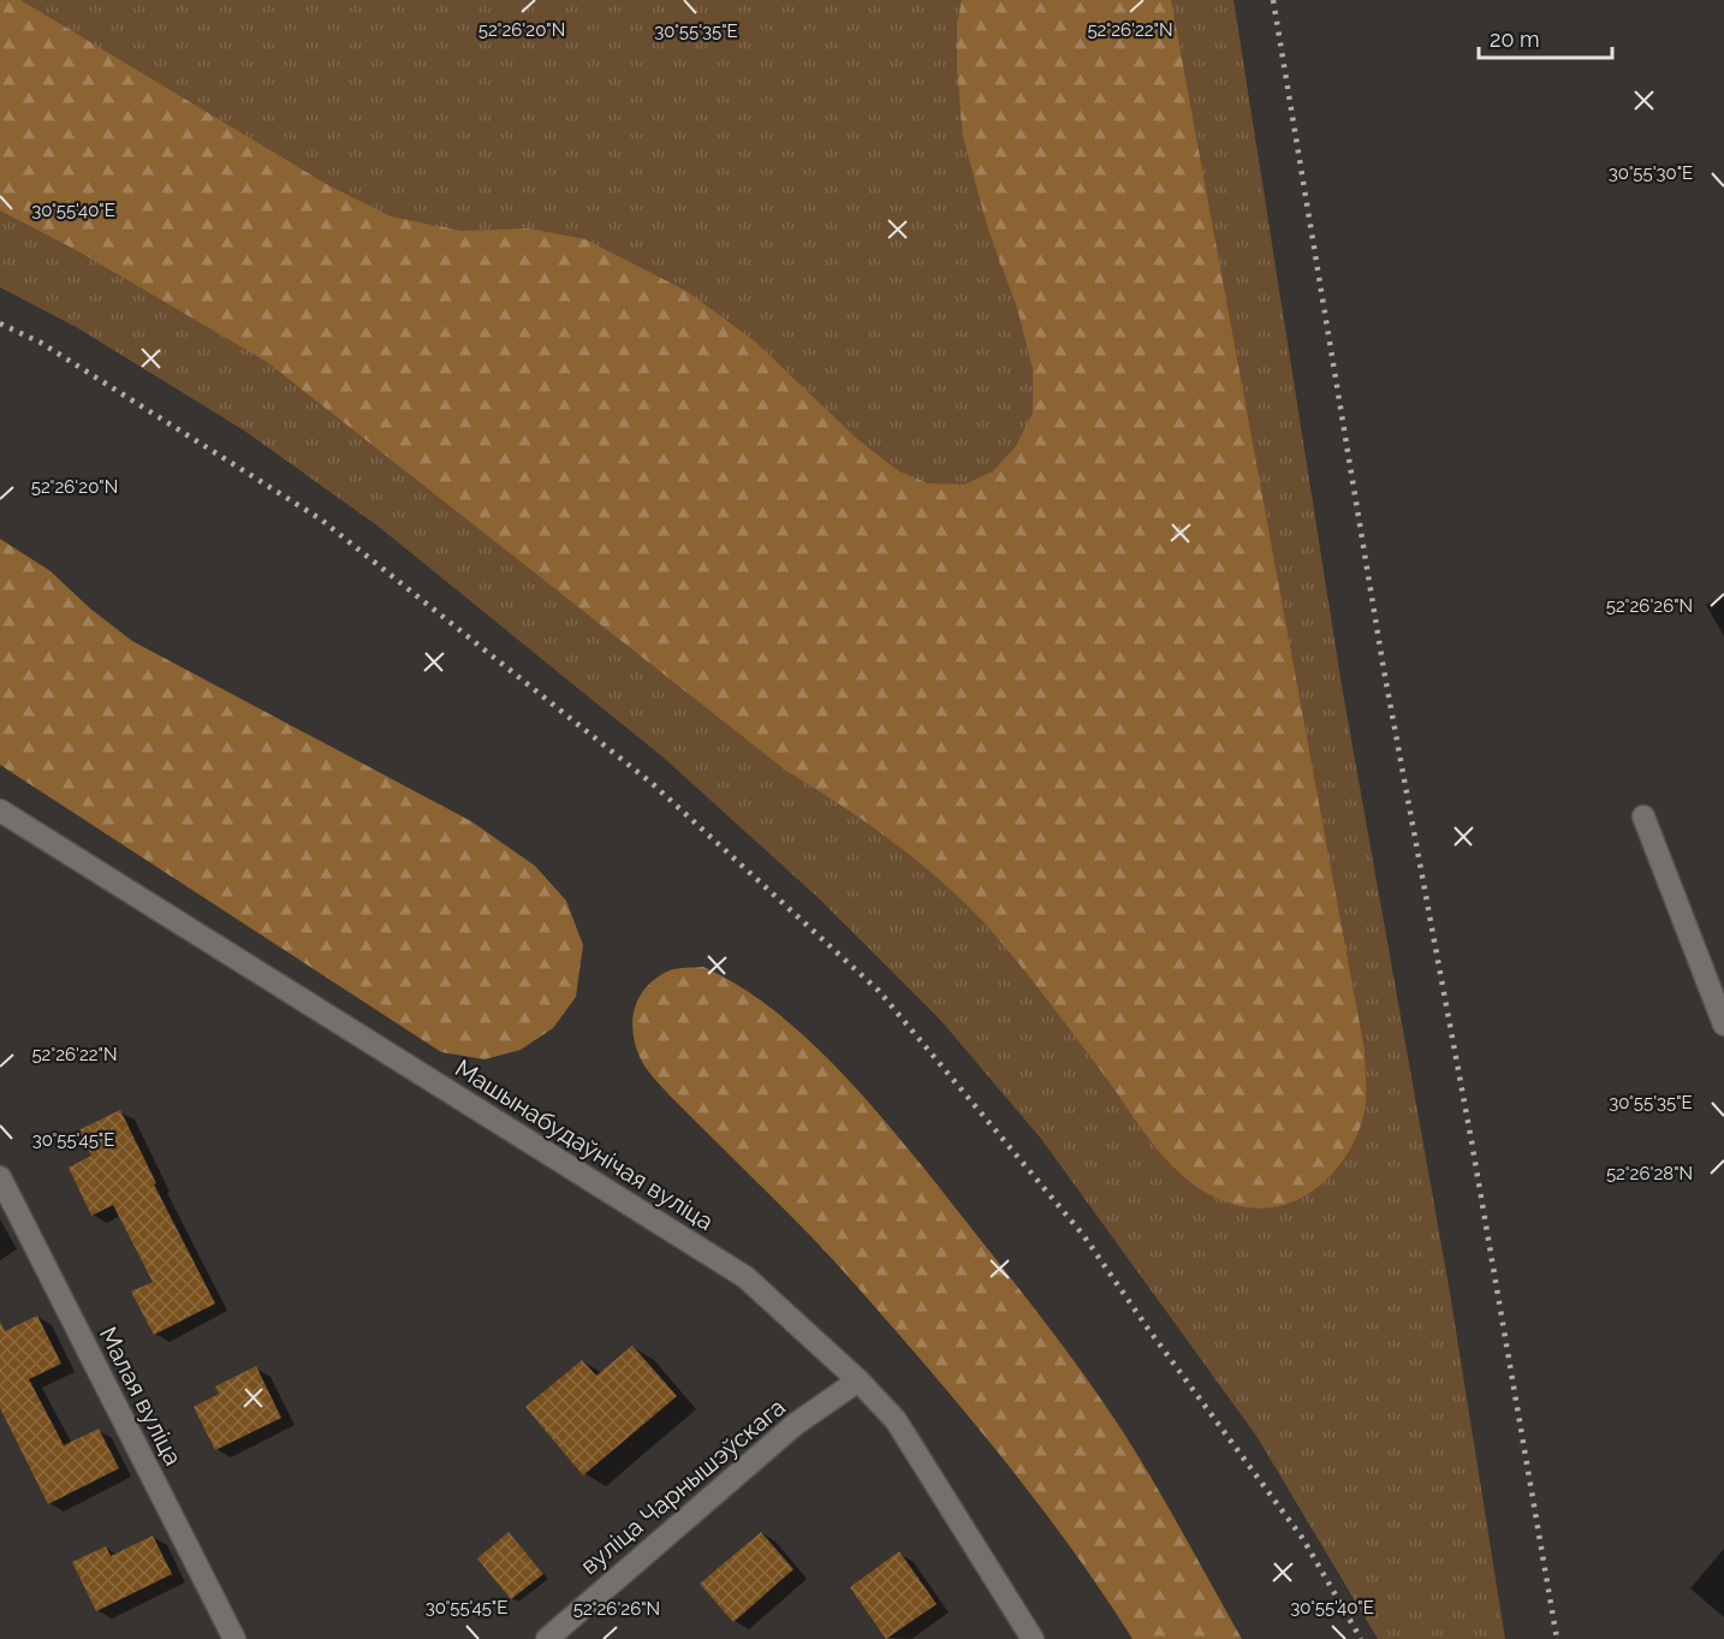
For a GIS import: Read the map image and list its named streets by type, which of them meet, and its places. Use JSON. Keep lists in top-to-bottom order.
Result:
{
  "streets": {
    "street": ["Машынабудаўнічая вуліца", "Малая вуліца", "вуліца Чарнышэўскага"]
  },
  "crossings": [
    ["Машынабудаўнічая вуліца", "вуліца Чарнышэўскага"]
  ],
  "scale_bar": "20 m",
  "coordinates": [
    "52°26'20\"N",
    "52°26'22\"N",
    "30°55'35\"E",
    "30°55'30\"E",
    "30°55'40\"E",
    "52°26'26\"N",
    "30°55'45\"E",
    "52°26'28\"N"
  ]
}
